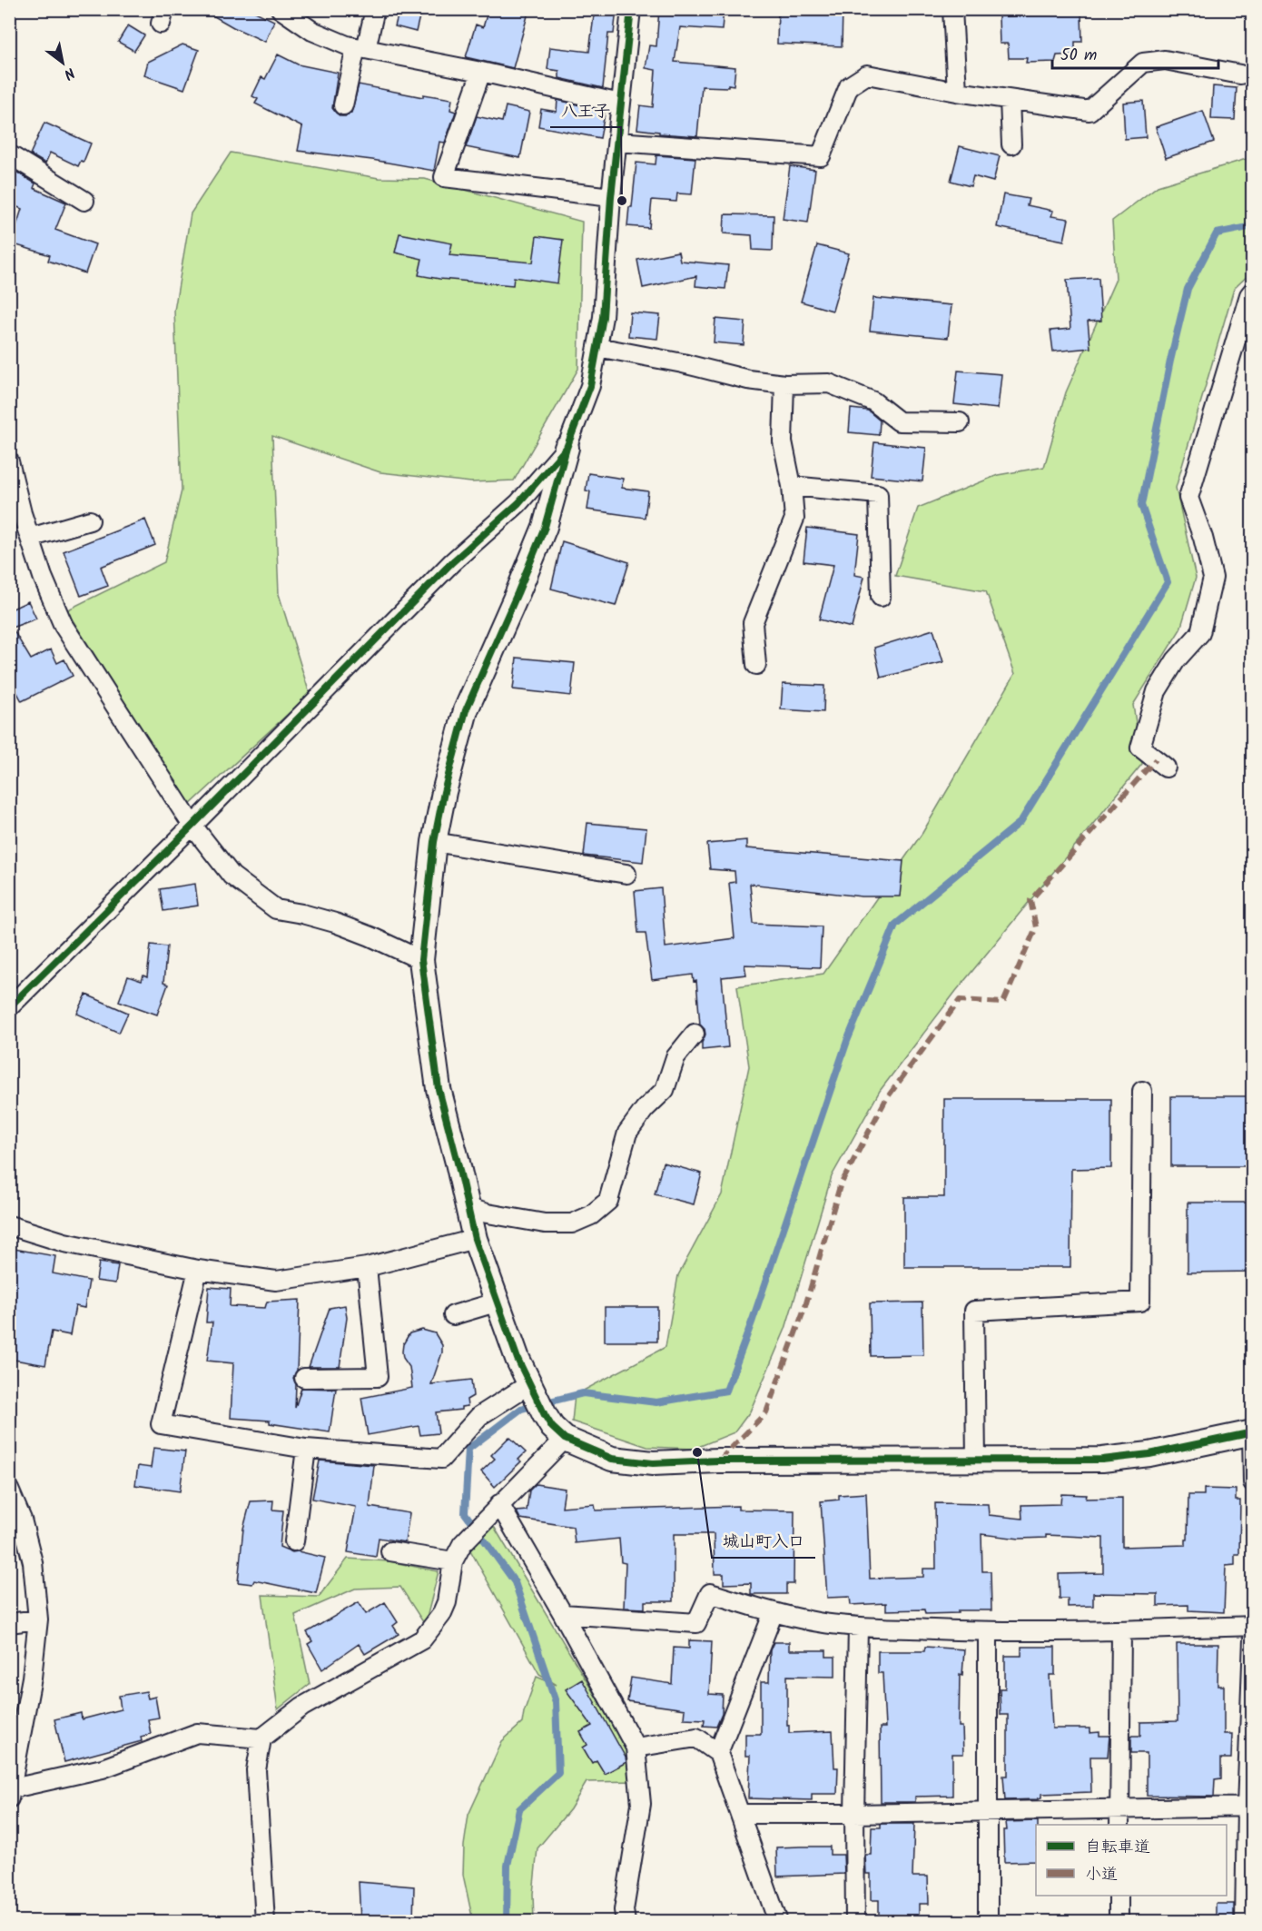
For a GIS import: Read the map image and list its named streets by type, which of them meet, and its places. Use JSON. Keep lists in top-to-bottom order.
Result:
{
  "places": ["八王子", "城山町入口"],
  "legend": ["自転車道", "小道"],
  "scale_bar": "50 m",
  "north": "bottom right"
}
